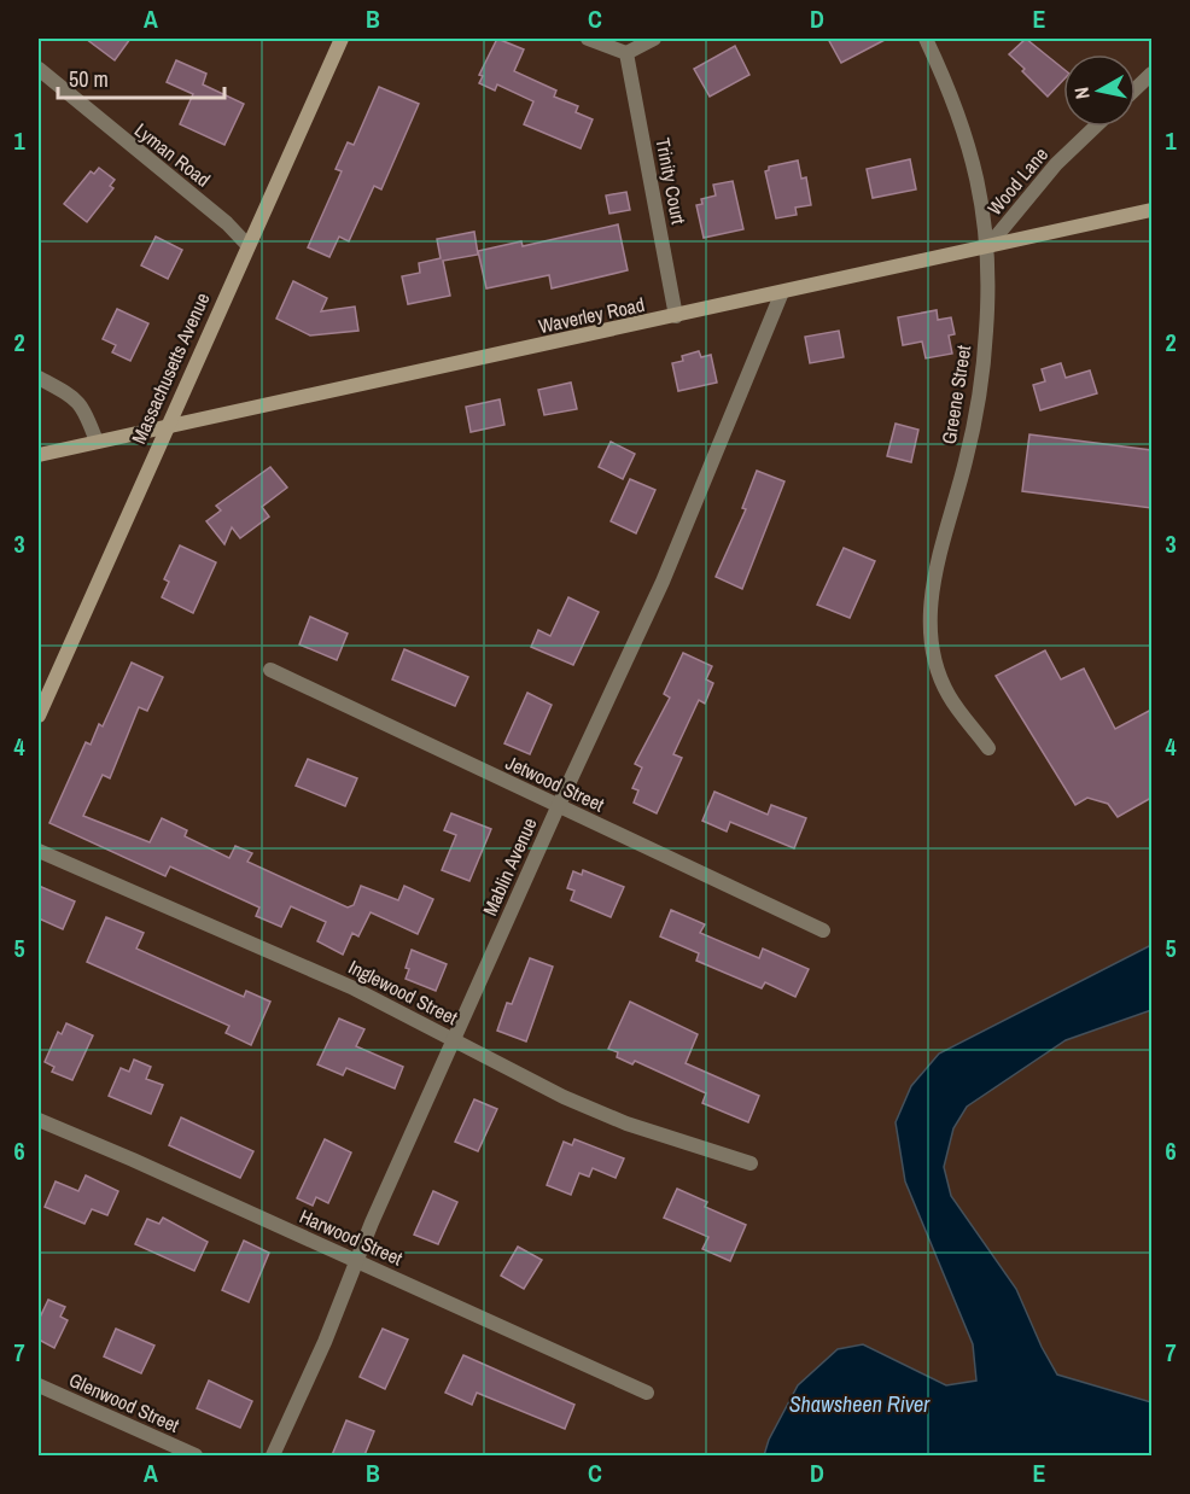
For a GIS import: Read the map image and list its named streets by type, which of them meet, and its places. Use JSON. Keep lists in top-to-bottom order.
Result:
{
  "streets": {
    "main road": ["Waverley Road", "Massachusetts Avenue"],
    "street": [
      "Lyman Road",
      "Trinity Court",
      "Wood Lane",
      "Greene Street",
      "Jetwood Street",
      "Mablin Avenue",
      "Inglewood Street",
      "Harwood Street",
      "Glenwood Street"
    ]
  },
  "crossings": [
    ["Lyman Road", "Massachusetts Avenue"],
    ["Trinity Court", "Waverley Road"],
    ["Wood Lane", "Waverley Road"],
    ["Wood Lane", "Greene Street"],
    ["Waverley Road", "Massachusetts Avenue"],
    ["Waverley Road", "Greene Street"],
    ["Waverley Road", "Mablin Avenue"],
    ["Jetwood Street", "Mablin Avenue"],
    ["Mablin Avenue", "Inglewood Street"],
    ["Mablin Avenue", "Harwood Street"]
  ],
  "water": ["Shawsheen River"],
  "scale_bar": "50 m",
  "north": "left",
  "grid": {
    "columns": [
      "A",
      "B",
      "C",
      "D",
      "E"
    ],
    "rows": [
      "1",
      "2",
      "3",
      "4",
      "5",
      "6",
      "7"
    ]
  }
}
